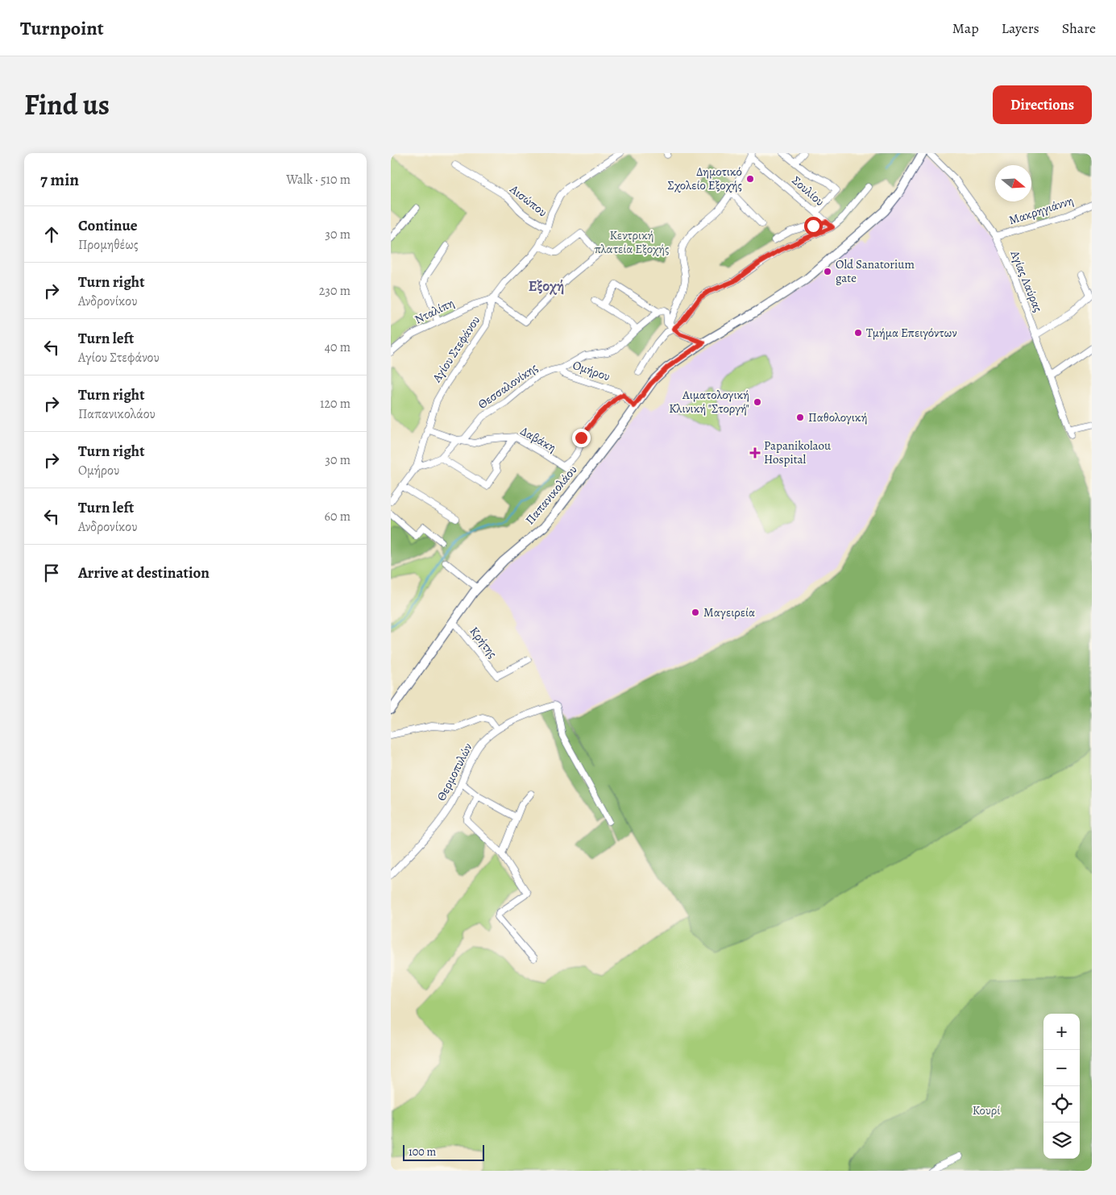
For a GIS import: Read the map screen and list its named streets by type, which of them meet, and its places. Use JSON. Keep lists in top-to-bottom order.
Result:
{
  "streets": {
    "main road": ["Παπανικολάου"],
    "street": [
      "Σουλίου",
      "Αισώπου",
      "Μακρηγιάννη",
      "Αγίας Λαύρας",
      "Νταλίπη",
      "Αγίου Στεφάνου",
      "Ομήρου",
      "Θεσσαλονίκης",
      "Δαβάκη",
      "Κρήτης",
      "Θερμοπυλών"
    ]
  },
  "crossings": [
    ["Αισώπου", "Αγίου Στεφάνου"],
    ["Μακρηγιάννη", "Αγίας Λαύρας"],
    ["Νταλίπη", "Αγίου Στεφάνου"],
    ["Αγίου Στεφάνου", "Θεσσαλονίκης"],
    ["Αγίου Στεφάνου", "Δαβάκη"],
    ["Ομήρου", "Θεσσαλονίκης"],
    ["Ομήρου", "Δαβάκη"],
    ["Ομήρου", "Παπανικολάου"],
    ["Θεσσαλονίκης", "Δαβάκη"],
    ["Παπανικολάου", "Κρήτης"]
  ],
  "districts": ["Εξοχή"],
  "parks": ["Κεντρική πλατεία Εξοχής", "Κουρί"],
  "places": {
    "other": [
      "Δημοτικό Σχολείο Εξοχής",
      "Old Sanatorium gate",
      "Τμήμα Επειγόντων",
      "Αιματολογική Κλινική \"Στοργή\"",
      "Παθολογική",
      "Μαγειρεία"
    ],
    "health": ["Papanikolaou Hospital"]
  },
  "scale_bar": "100 m",
  "north": "right",
  "page": {
    "header": "Turnpoint",
    "nav": ["Map", "Layers", "Share"],
    "title": "Find us",
    "buttons": "Directions",
    "heading": ["7 min", "Walk · 510 m"],
    "list": [
      ["Continue", "Προμηθέως", "30 m"],
      ["Turn right", "Ανδρονίκου", "230 m"],
      ["Turn left", "Αγίου Στεφάνου", "40 m"],
      ["Turn right", "Παπανικολάου", "120 m"],
      ["Turn right", "Ομήρου", "30 m"],
      ["Turn left", "Ανδρονίκου", "60 m"],
      "Arrive at destination"
    ],
    "map_buttons": ["+", "−"],
    "scale": "100 m"
  }
}
